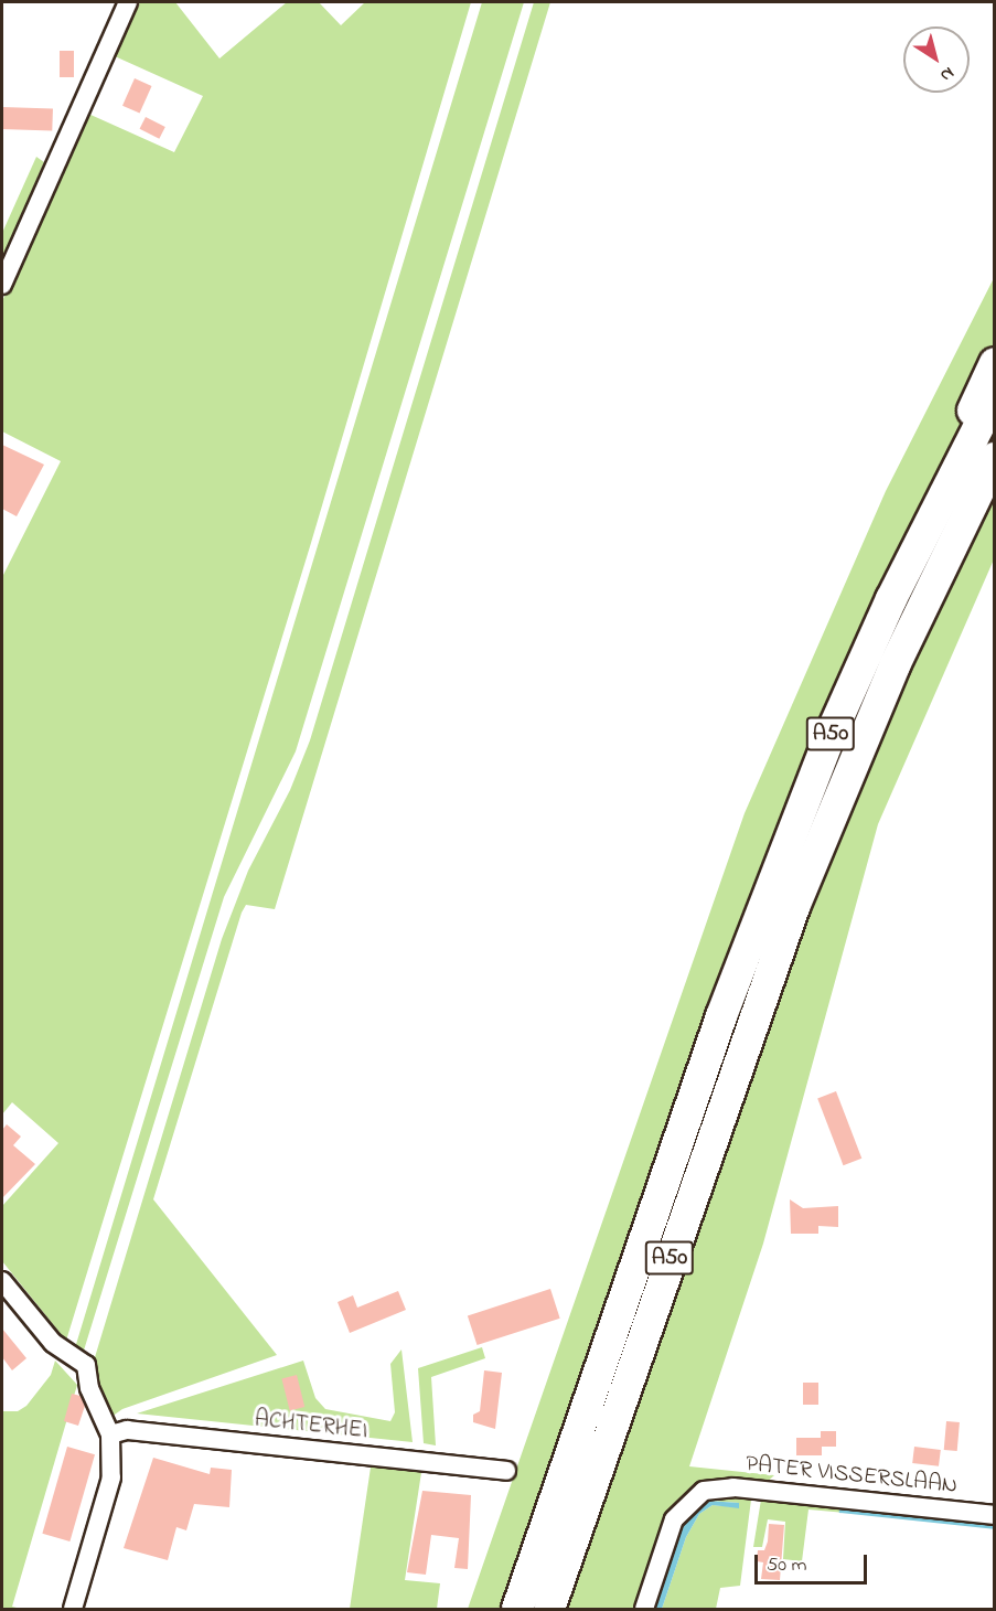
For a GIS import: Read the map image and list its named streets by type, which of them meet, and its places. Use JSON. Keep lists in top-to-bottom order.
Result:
{
  "streets": {
    "highway": ["A50"],
    "street": ["ACHTERHEI", "PATER VISSERSLAAN"]
  },
  "scale_bar": "50 m",
  "north": "bottom right"
}
